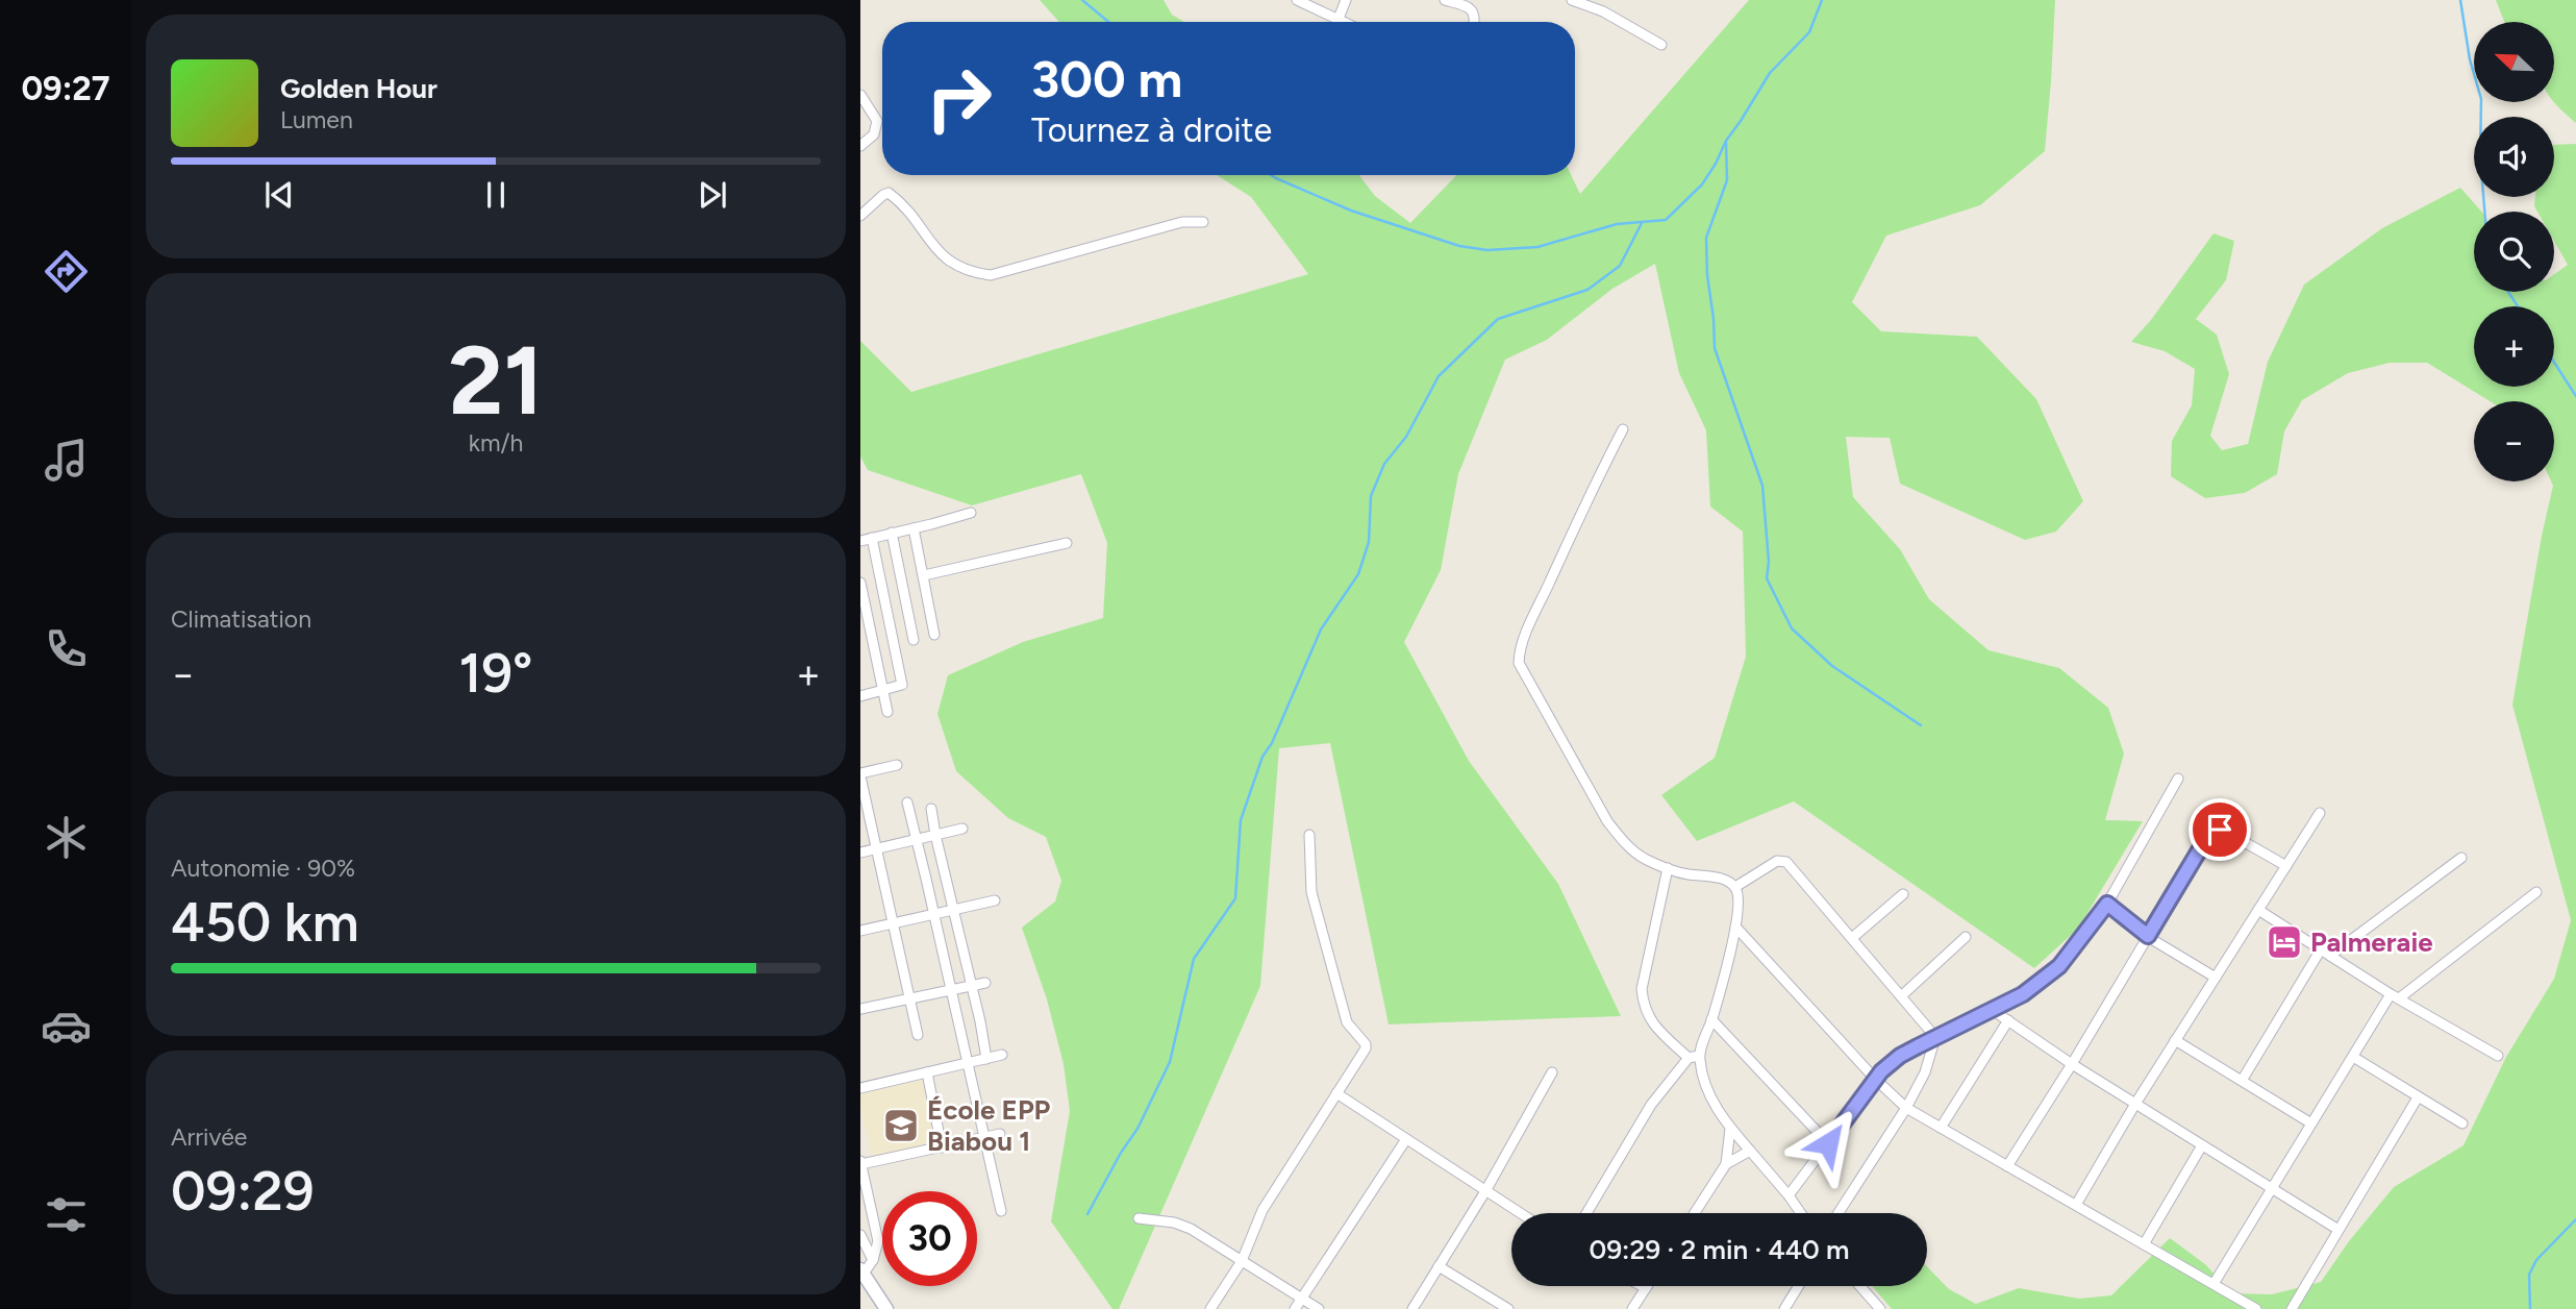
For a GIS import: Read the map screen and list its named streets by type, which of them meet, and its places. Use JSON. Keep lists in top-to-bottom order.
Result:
{
  "places": {
    "hotel": ["Palmeraie"],
    "school or university": ["École EPP Biabou 1"]
  },
  "north": "top left",
  "page": {
    "tabs": "09:27",
    "map_buttons": ["+", "−"],
    "turn": ["300 m", "Tournez à droite"],
    "song": ["Golden Hour", "Lumen"],
    "tile": [
      ["21", "km/h"],
      "Climatisation",
      ["Autonomie · 90%", "450 km"],
      ["Arrivée", "09:29"]
    ],
    "heat": ["−", "19°", "+"],
    "limit": "30",
    "trip": "09:29 · 2 min · 440 m"
  }
}
